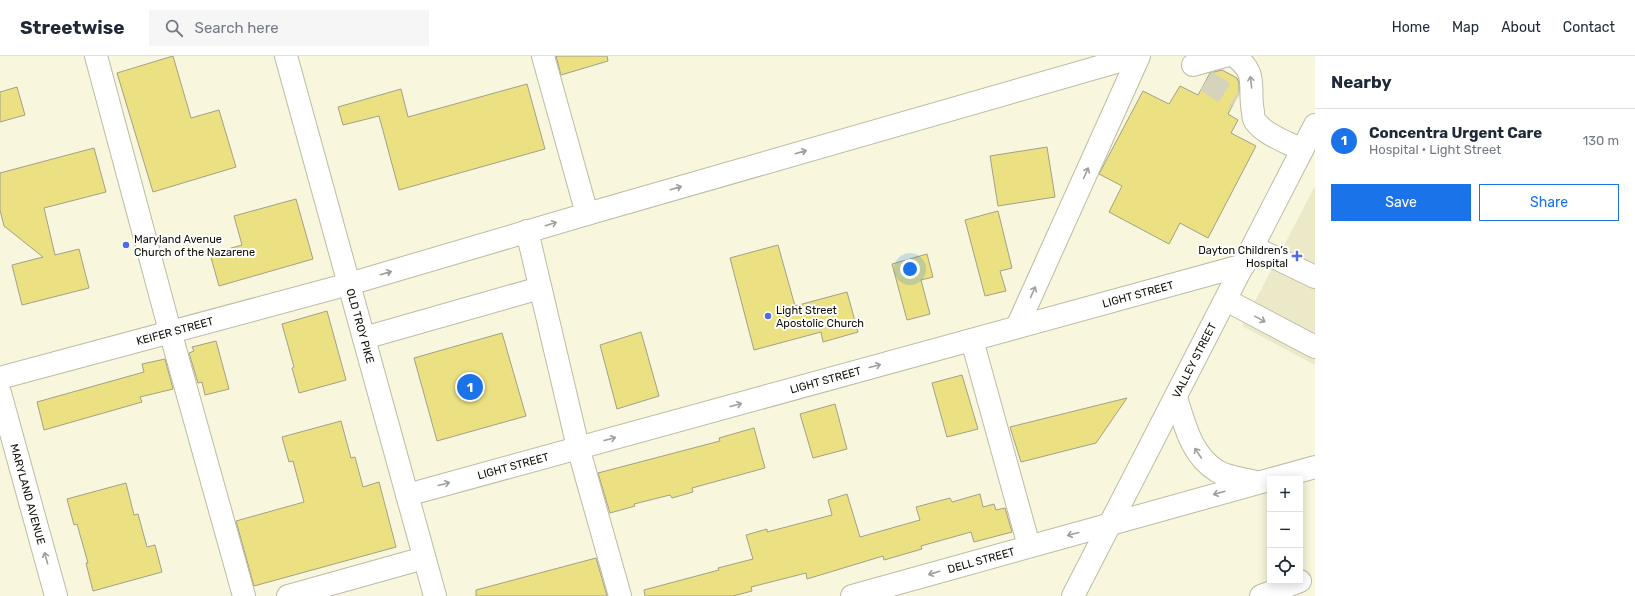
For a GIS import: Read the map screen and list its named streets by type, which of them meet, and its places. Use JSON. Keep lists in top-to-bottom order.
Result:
{
  "streets": {
    "main road": [
      "LIGHT STREET",
      "OLD TROY PIKE",
      "KEIFER STREET",
      "VALLEY STREET",
      "MARYLAND AVENUE",
      "DELL STREET"
    ]
  },
  "crossings": [
    ["LIGHT STREET", "OLD TROY PIKE"],
    ["LIGHT STREET", "VALLEY STREET"],
    ["OLD TROY PIKE", "KEIFER STREET"],
    ["VALLEY STREET", "DELL STREET"]
  ],
  "one_way": ["KEIFER STREET", "DELL STREET"],
  "places": {
    "other": ["Maryland Avenue Church of the Nazarene", "Light Street Apostolic Church"],
    "health": ["Dayton Children’s Hospital"]
  },
  "page": {
    "header": "Streetwise",
    "search": "Search here",
    "nav": [
      "Home",
      "Map",
      "About",
      "Contact"
    ],
    "heading": "Nearby",
    "list": [
      {
        "mark": "1",
        "name": "Concentra Urgent Care",
        "note": "Hospital · Light Street",
        "value": "130 m"
      }
    ],
    "buttons": ["Save", "Share"],
    "pins": "1",
    "map_buttons": ["+", "−"]
  }
}
